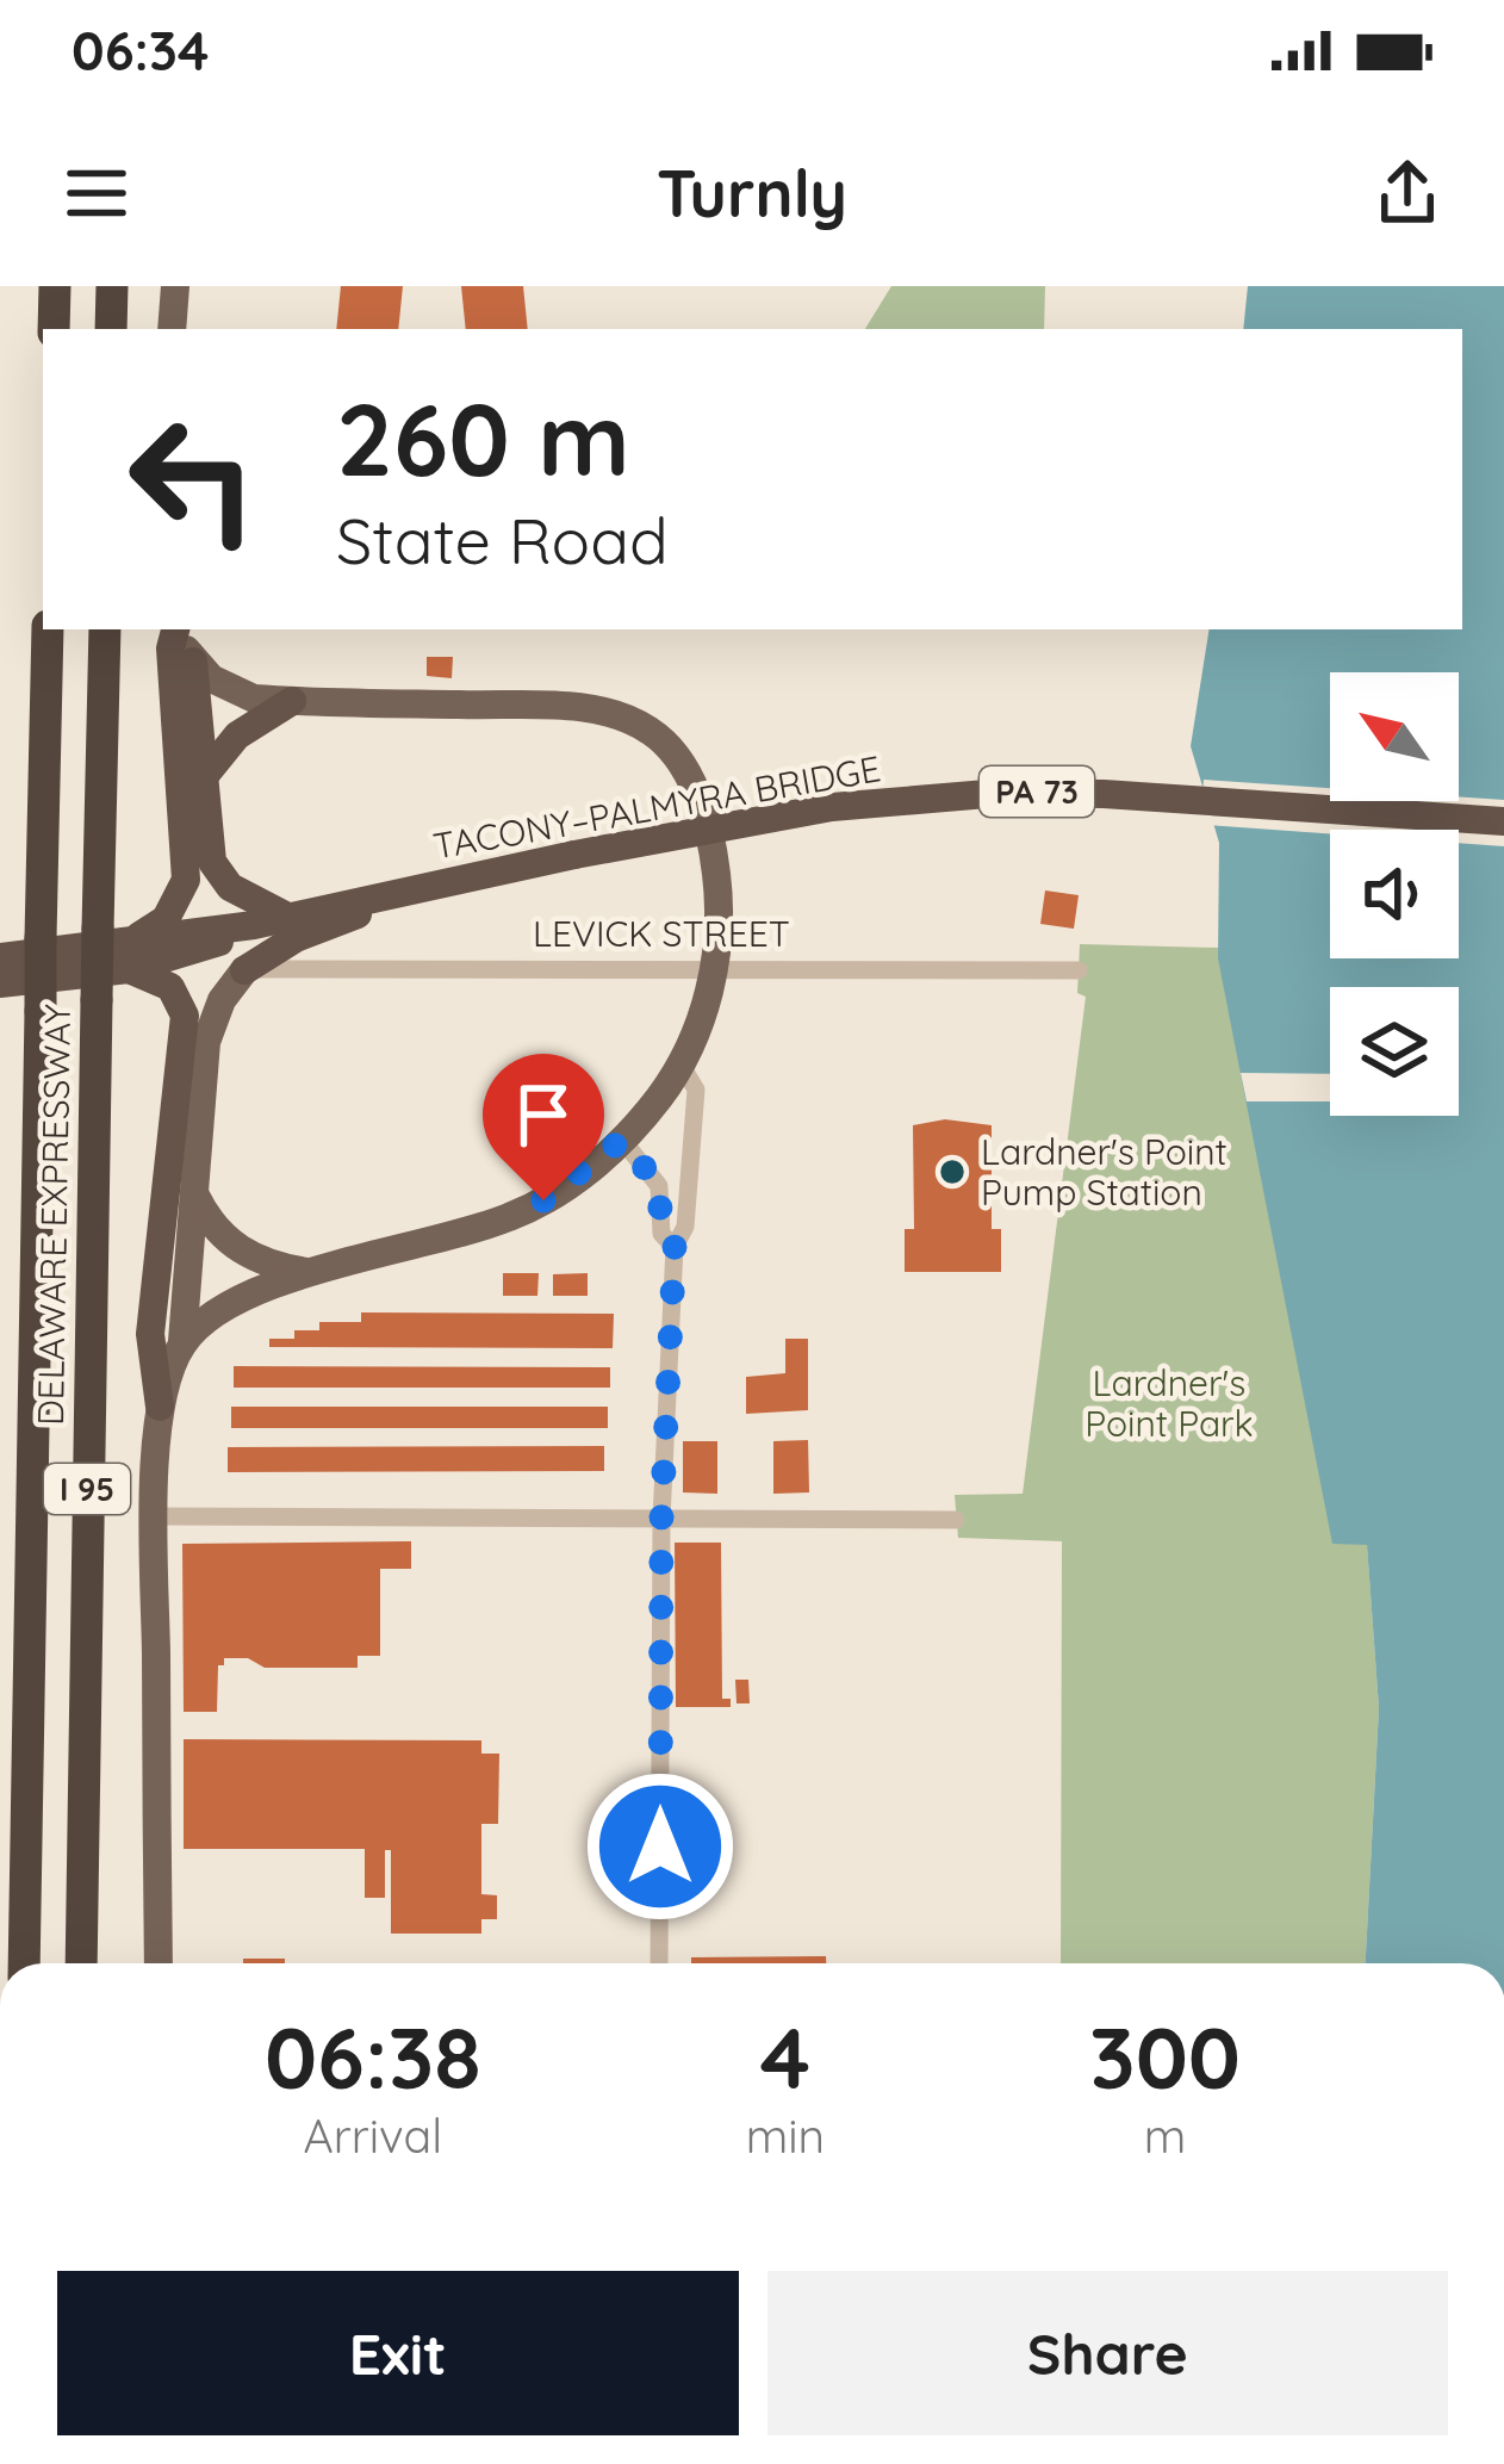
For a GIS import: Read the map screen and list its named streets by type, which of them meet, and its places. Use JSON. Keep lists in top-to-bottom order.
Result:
{
  "streets": {
    "highway": [
      "PA 73",
      "TACONY–PALMYRA BRIDGE",
      "DELAWARE EXPRESSWAY",
      "I 95"
    ],
    "street": ["LEVICK STREET"]
  },
  "crossings": [
    ["PA 73", "TACONY–PALMYRA BRIDGE"],
    ["PA 73", "LEVICK STREET"]
  ],
  "parks": ["Lardner's Point Park"],
  "places": ["Lardner's Point Pump Station"],
  "north": "top left",
  "page": {
    "status": "06:34",
    "header": "Turnly",
    "turn": ["260 m", "State Road"],
    "eta": [
      "06:38",
      "Arrival",
      "4",
      "min",
      "300",
      "m"
    ],
    "buttons": ["Exit", "Share"]
  }
}
